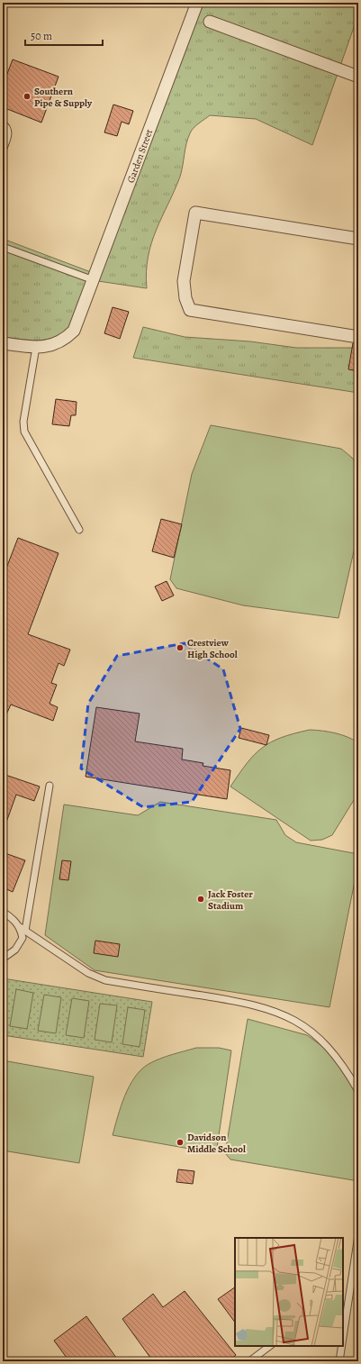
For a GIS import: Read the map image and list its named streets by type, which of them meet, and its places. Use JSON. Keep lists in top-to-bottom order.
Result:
{
  "streets": {
    "street": ["Garden Street"]
  },
  "places": [
    "Southern Pipe & Supply",
    "Crestview High School",
    "Jack Foster Stadium",
    "Davidson Middle School"
  ],
  "scale_bar": "50 m"
}
